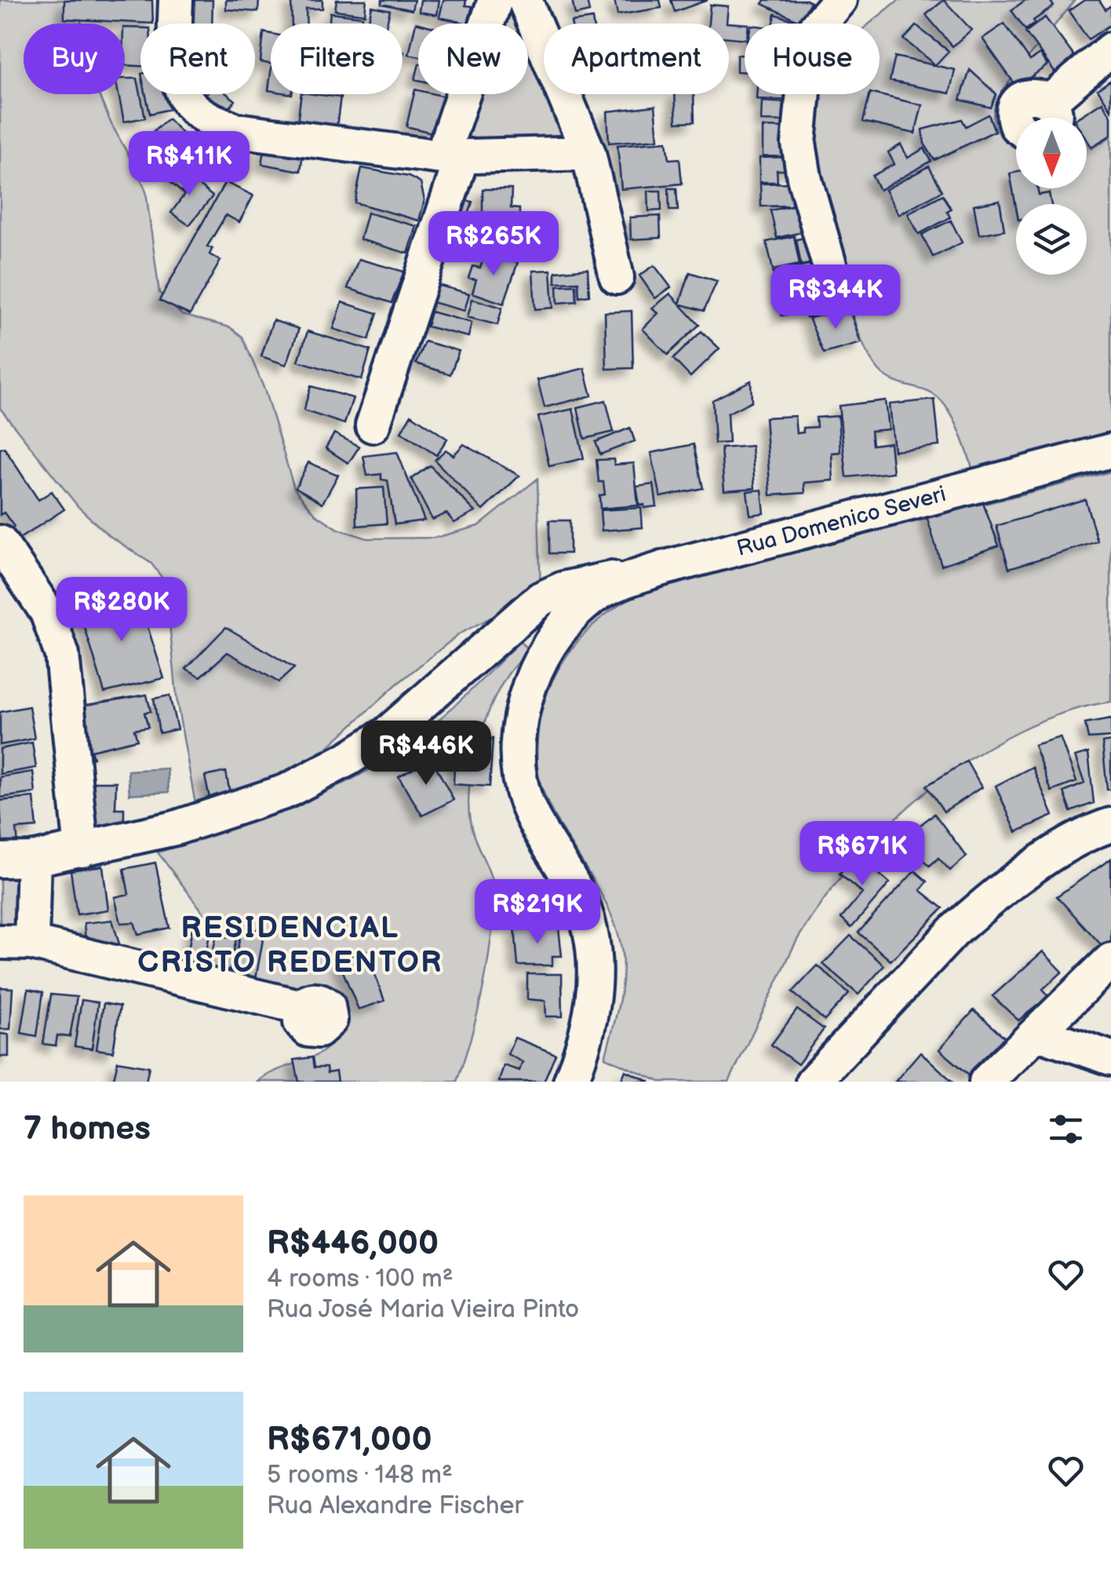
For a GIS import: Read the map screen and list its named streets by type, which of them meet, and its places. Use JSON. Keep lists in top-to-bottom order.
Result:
{
  "streets": {
    "street": ["Rua Domenico Severi"]
  },
  "districts": ["RESIDENCIAL CRISTO REDENTOR"],
  "north": "bottom",
  "page": {
    "chip": [
      "Buy",
      "Rent",
      "Filters",
      "New",
      "Apartment",
      "House"
    ],
    "price": [
      "R$411K",
      "R$265K",
      "R$344K",
      "R$280K",
      "R$446K",
      "R$671K",
      "R$219K"
    ],
    "heading": "7 homes",
    "list": [
      {
        "name": "R$446,000",
        "note": "4 rooms · 100 m² · Rua José Maria Vieira Pinto"
      },
      {
        "name": "R$671,000",
        "note": "5 rooms · 148 m² · Rua Alexandre Fischer"
      }
    ]
  }
}
